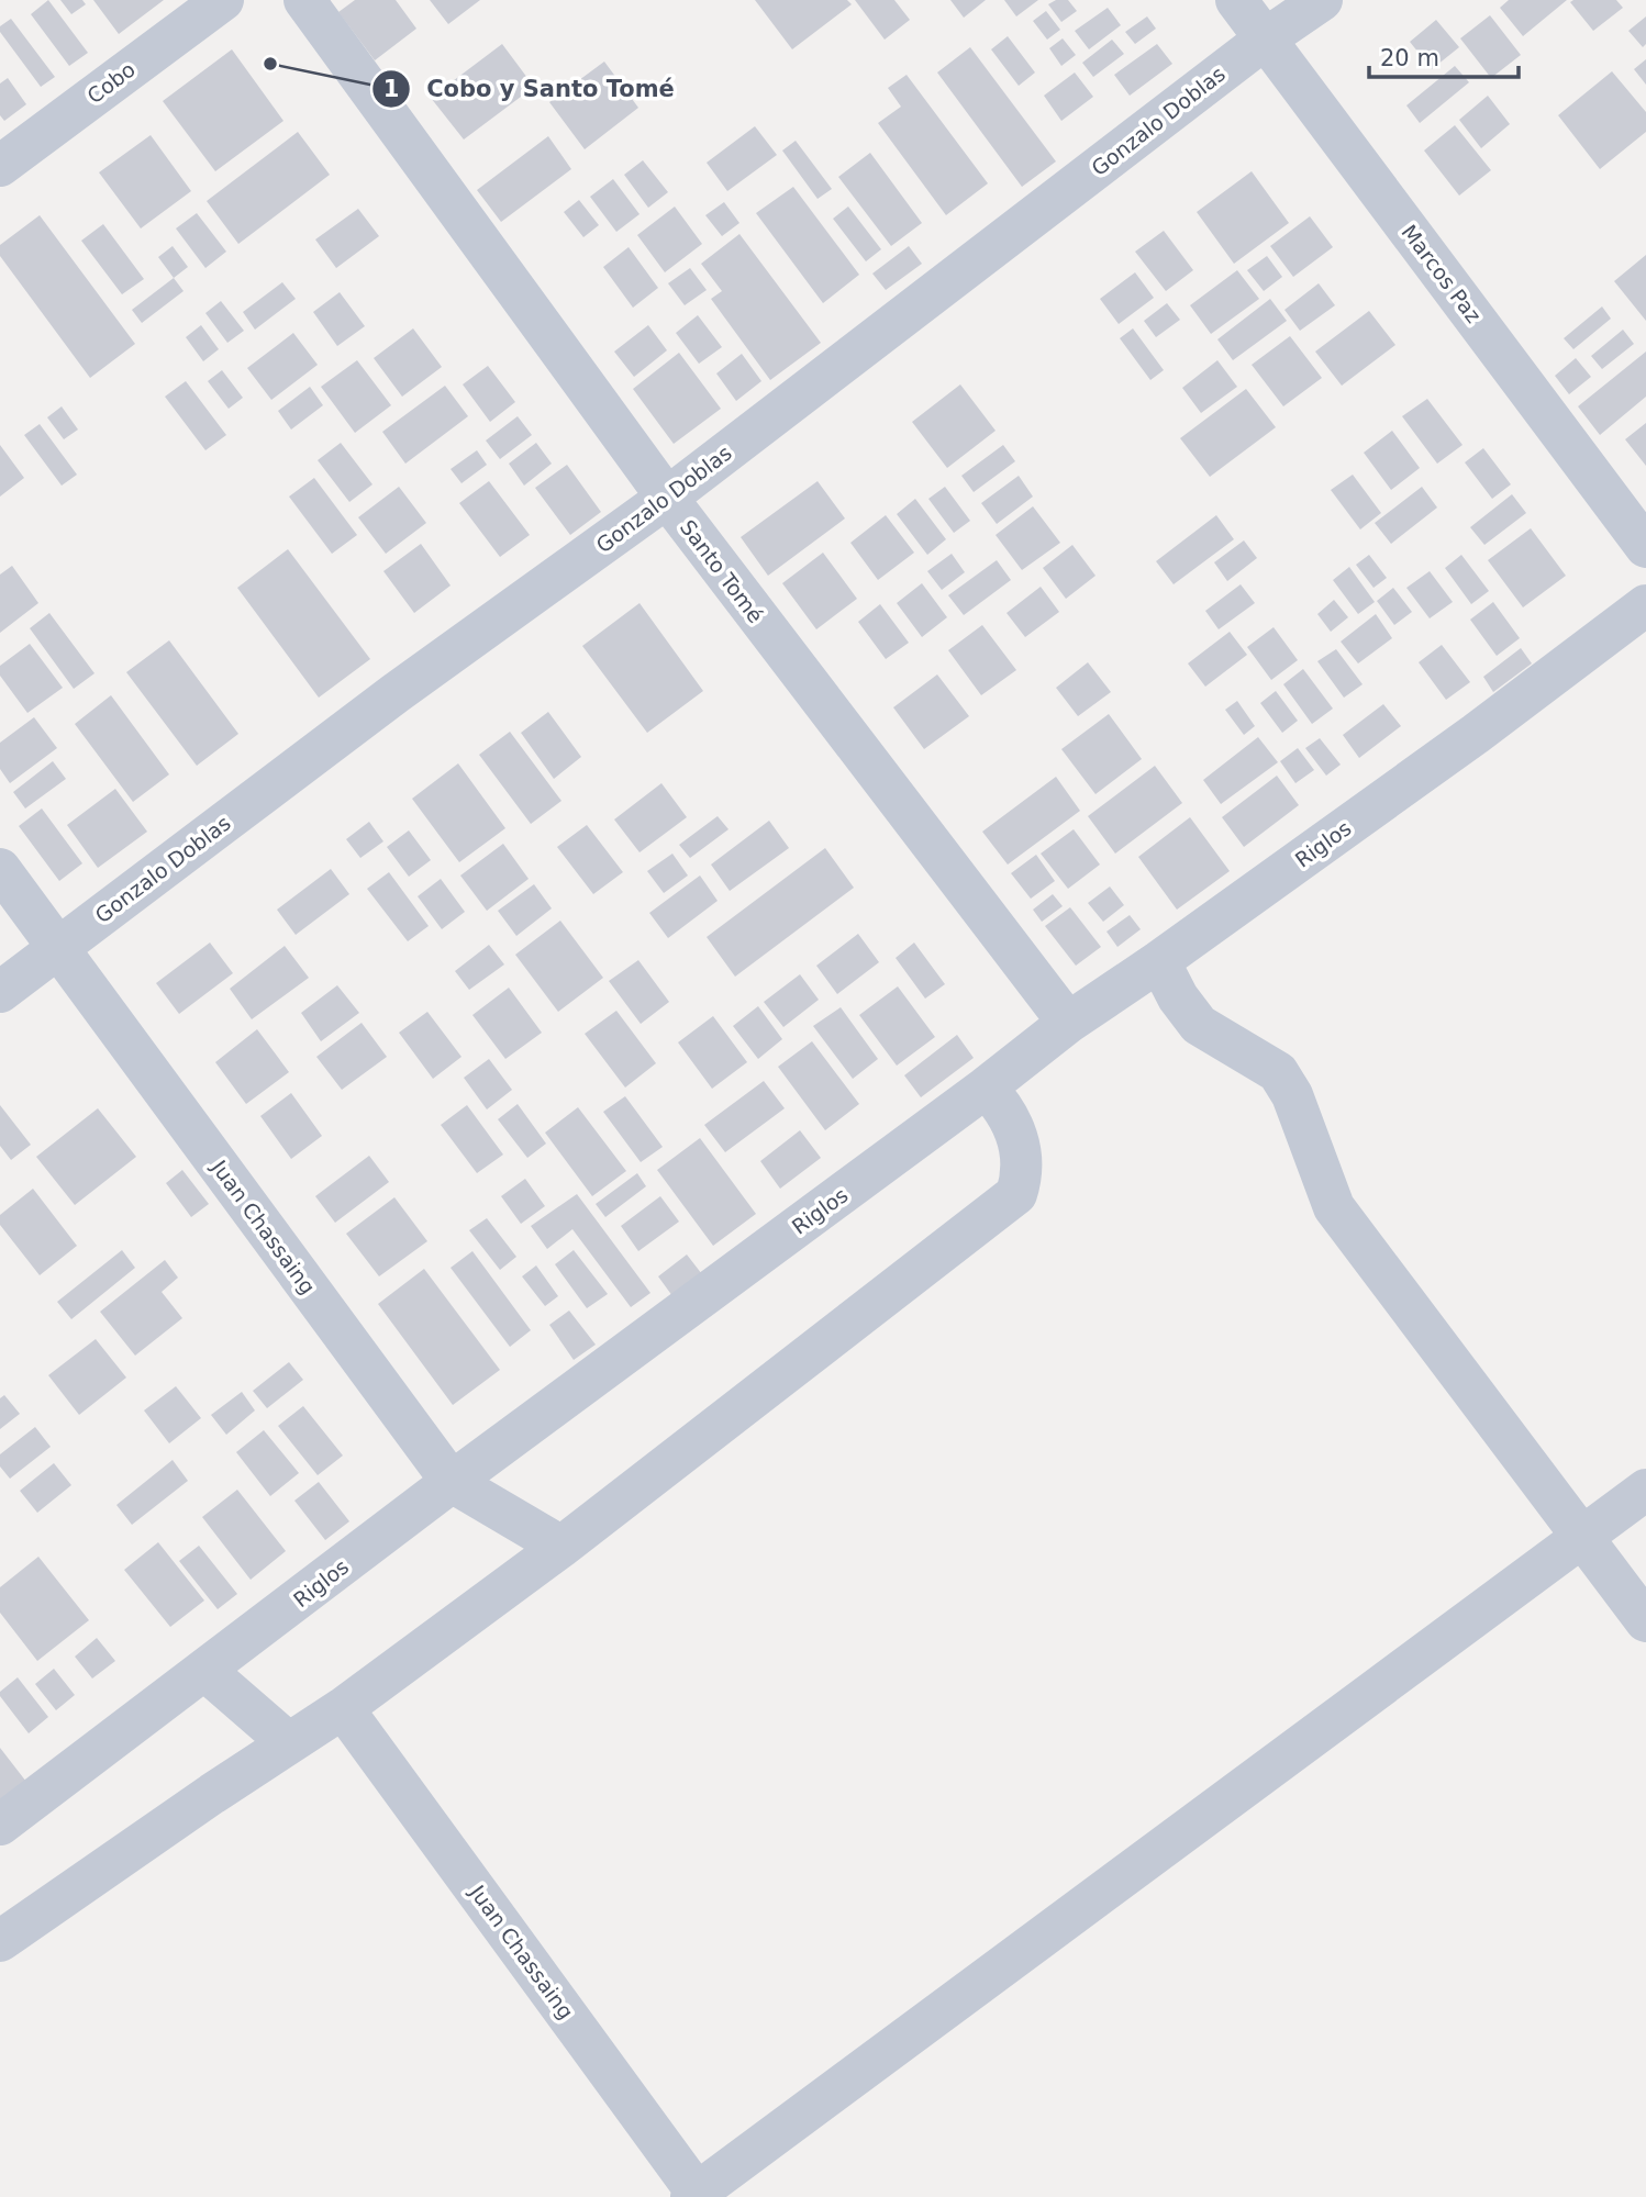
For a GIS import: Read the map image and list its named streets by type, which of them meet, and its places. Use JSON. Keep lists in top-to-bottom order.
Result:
{
  "streets": {
    "street": [
      "Cobo",
      "Gonzalo Doblas",
      "Marcos Paz",
      "Santo Tomé",
      "Riglos",
      "Juan Chassaing"
    ]
  },
  "crossings": [
    ["Gonzalo Doblas", "Marcos Paz"],
    ["Gonzalo Doblas", "Santo Tomé"],
    ["Gonzalo Doblas", "Juan Chassaing"],
    ["Santo Tomé", "Riglos"],
    ["Riglos", "Juan Chassaing"]
  ],
  "places": ["Cobo y Santo Tomé"],
  "scale_bar": "20 m"
}
